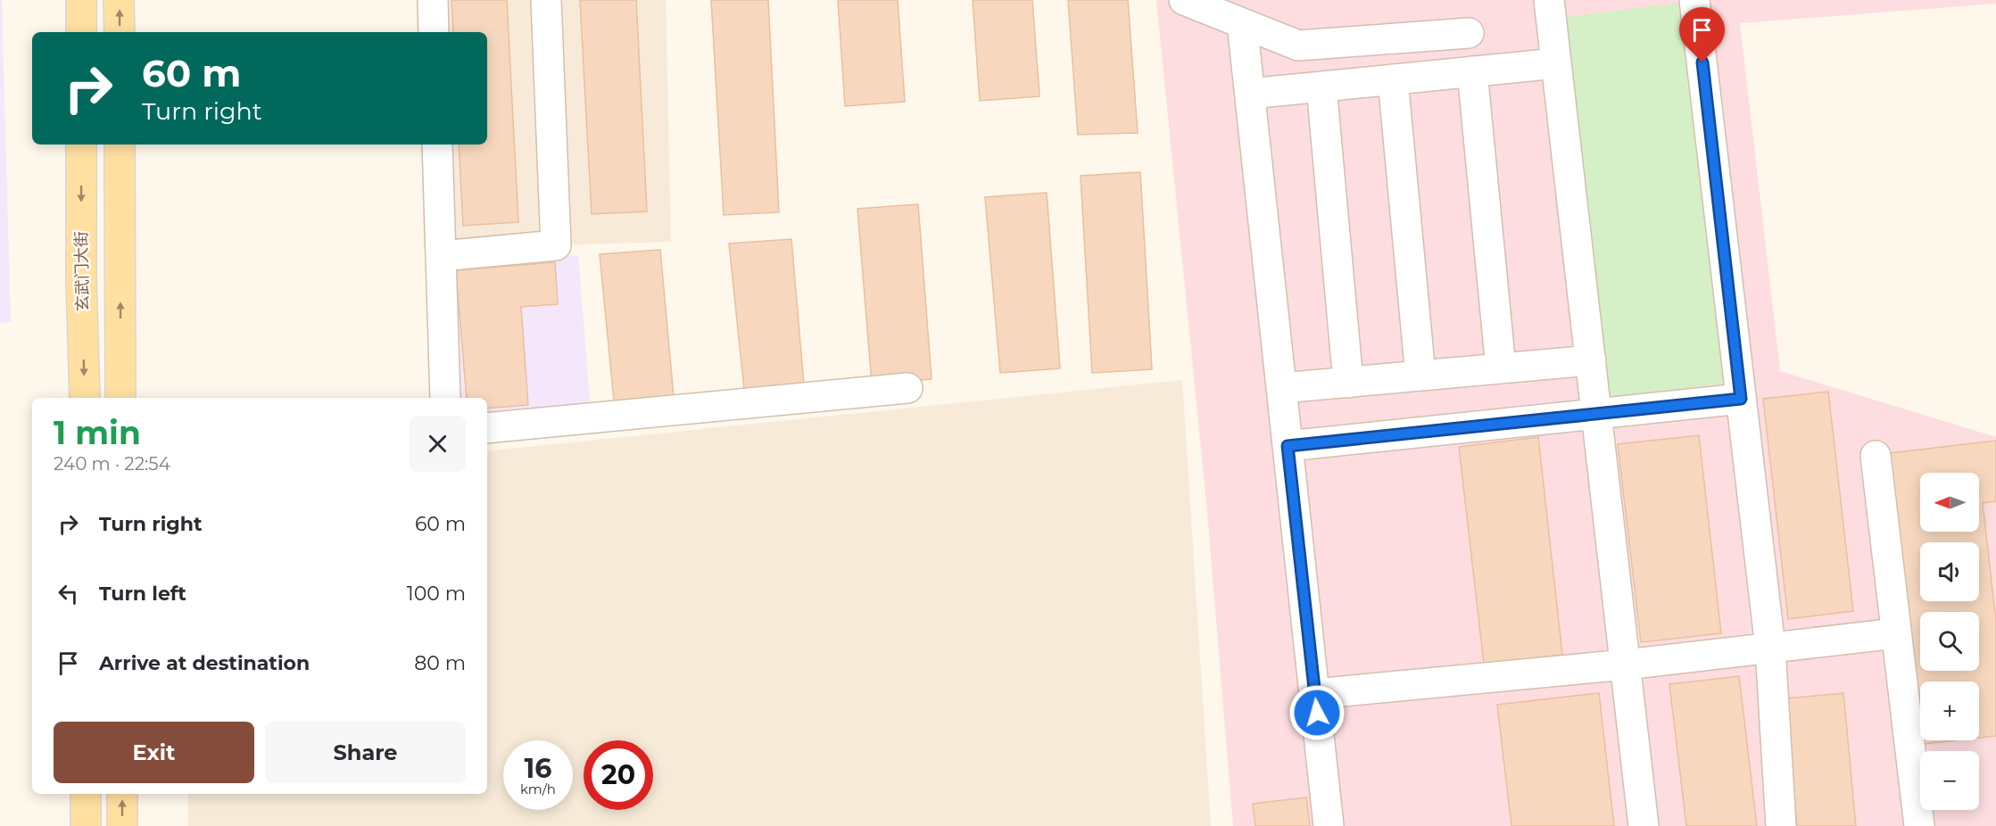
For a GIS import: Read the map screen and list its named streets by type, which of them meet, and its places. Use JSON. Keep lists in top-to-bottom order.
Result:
{
  "streets": {
    "main road": ["玄武门大街"]
  },
  "north": "left",
  "page": {
    "turn": ["60 m", "Turn right"],
    "heading": ["1 min", "240 m · 22:54"],
    "map_buttons": ["+", "−"],
    "list": [
      {
        "name": "Turn right",
        "value": "60 m"
      },
      {
        "name": "Turn left",
        "value": "100 m"
      },
      {
        "name": "Arrive at destination",
        "value": "80 m"
      }
    ],
    "buttons": ["Exit", "Share"],
    "speed": "16 km/h",
    "limit": "20"
  }
}
